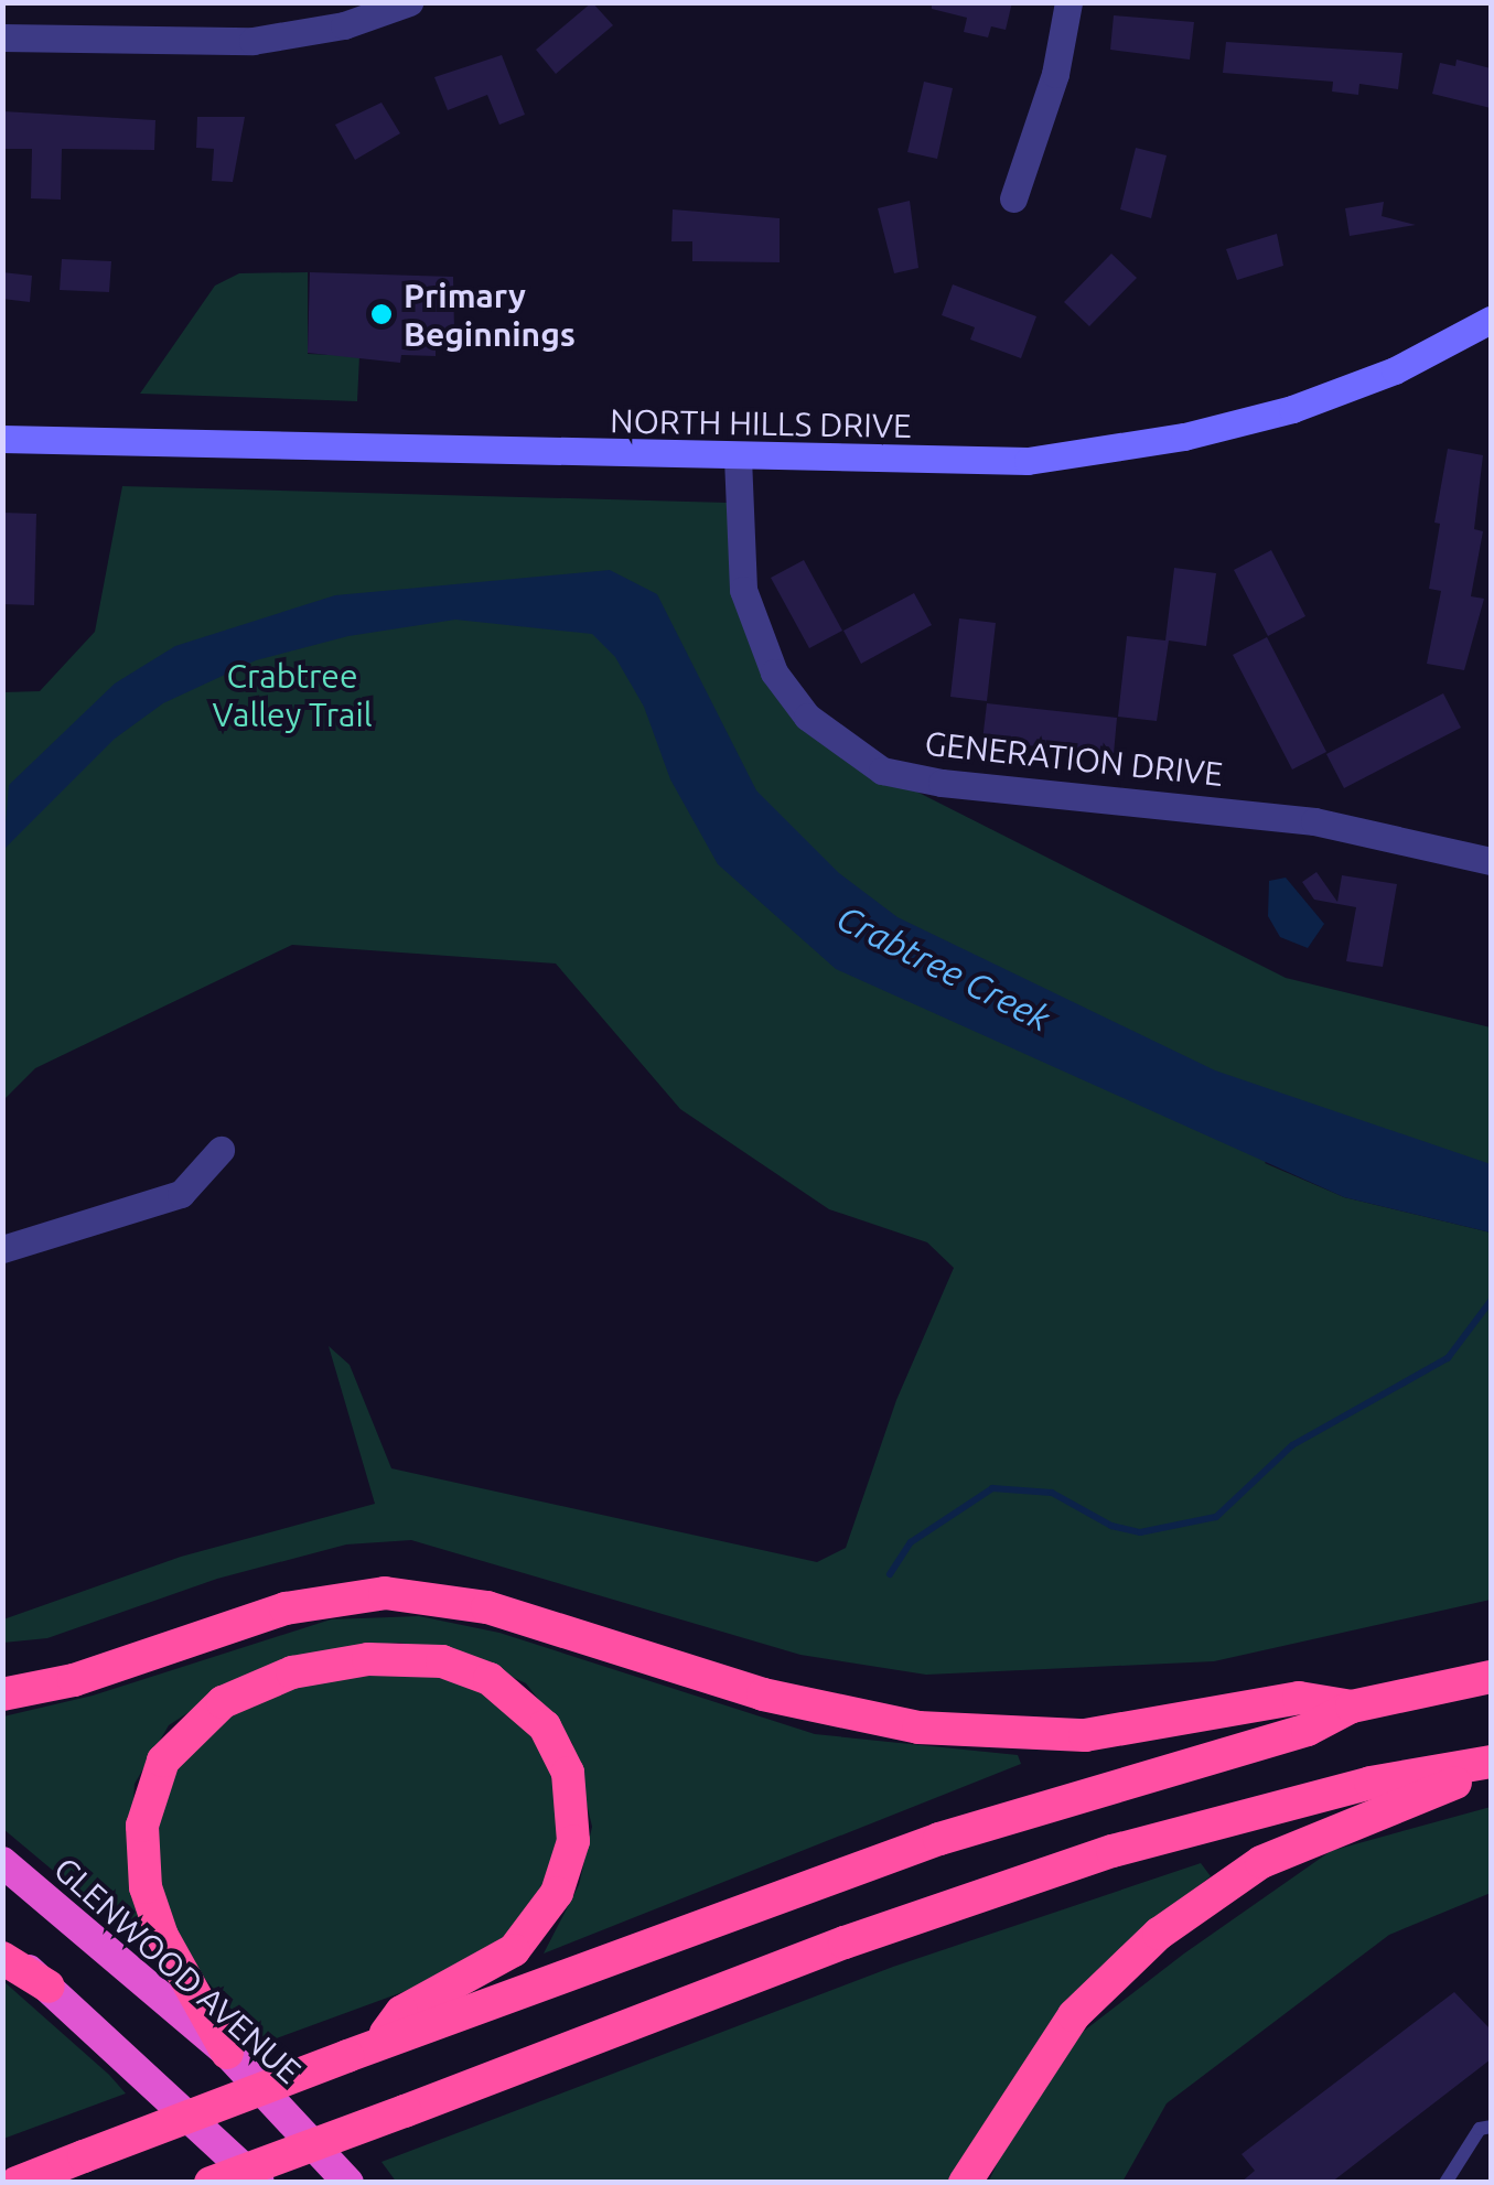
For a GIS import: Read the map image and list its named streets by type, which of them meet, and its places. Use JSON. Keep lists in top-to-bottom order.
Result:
{
  "streets": {
    "highway": ["GLENWOOD AVENUE"],
    "main road": ["NORTH HILLS DRIVE"],
    "street": ["GENERATION DRIVE"]
  },
  "crossings": [
    ["NORTH HILLS DRIVE", "GENERATION DRIVE"]
  ],
  "water": ["Crabtree Creek"],
  "parks": ["Crabtree Valley Trail"],
  "places": ["Primary Beginnings"]
}
